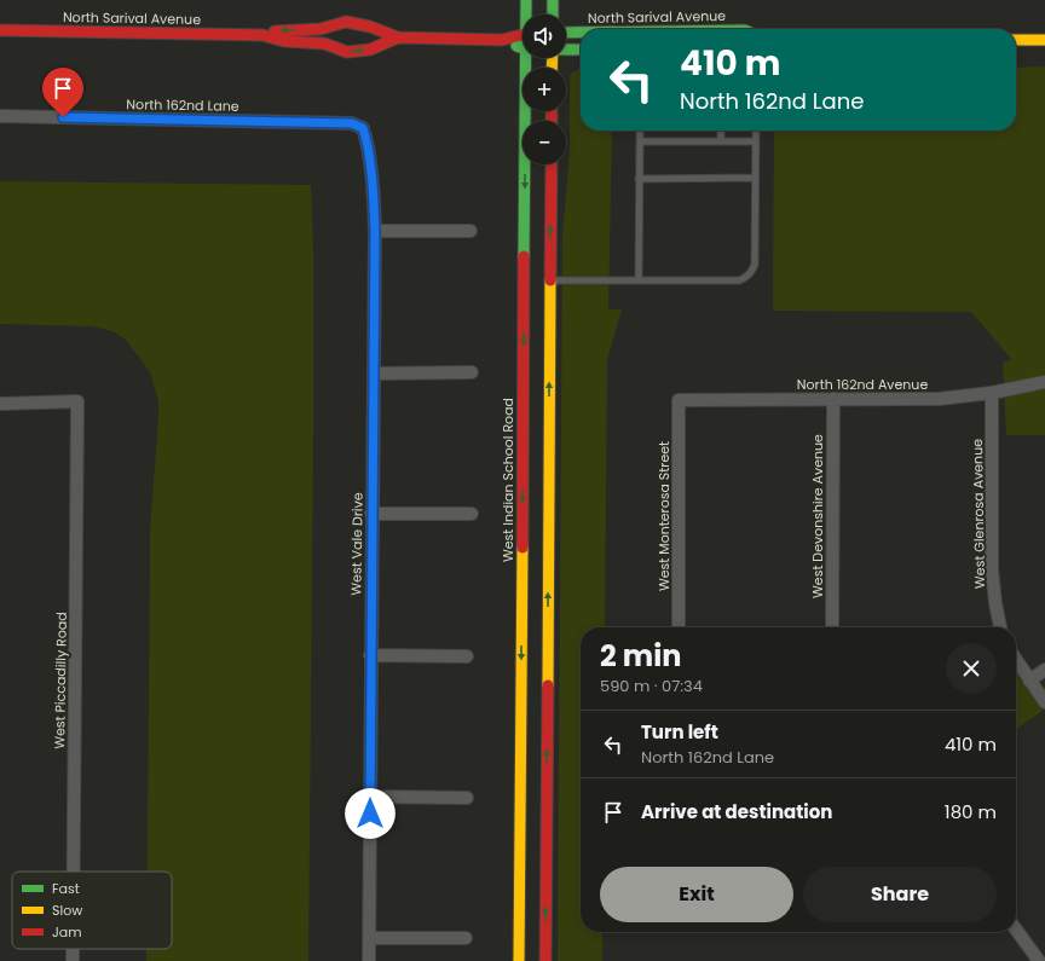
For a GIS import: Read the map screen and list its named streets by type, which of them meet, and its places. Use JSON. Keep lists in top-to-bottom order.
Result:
{
  "streets": {
    "main road": ["North Sarival Avenue", "West Indian School Road"],
    "street": [
      "North 162nd Lane",
      "North 162nd Avenue",
      "West Glenrosa Avenue",
      "West Monterosa Street",
      "West Devonshire Avenue",
      "West Vale Drive",
      "West Piccadilly Road"
    ]
  },
  "crossings": [
    ["North 162nd Lane", "West Vale Drive"],
    ["North 162nd Avenue", "West Glenrosa Avenue"],
    ["North 162nd Avenue", "West Monterosa Street"],
    ["North 162nd Avenue", "West Devonshire Avenue"]
  ],
  "legend": ["Fast", "Slow", "Jam"],
  "page": {
    "map_buttons": ["+", "−"],
    "turn": ["410 m", "North 162nd Lane"],
    "heading": ["2 min", "590 m · 07:34"],
    "list": [
      {
        "name": "Turn left",
        "note": "North 162nd Lane",
        "value": "410 m"
      },
      {
        "name": "Arrive at destination",
        "value": "180 m"
      }
    ],
    "buttons": ["Exit", "Share"]
  }
}
